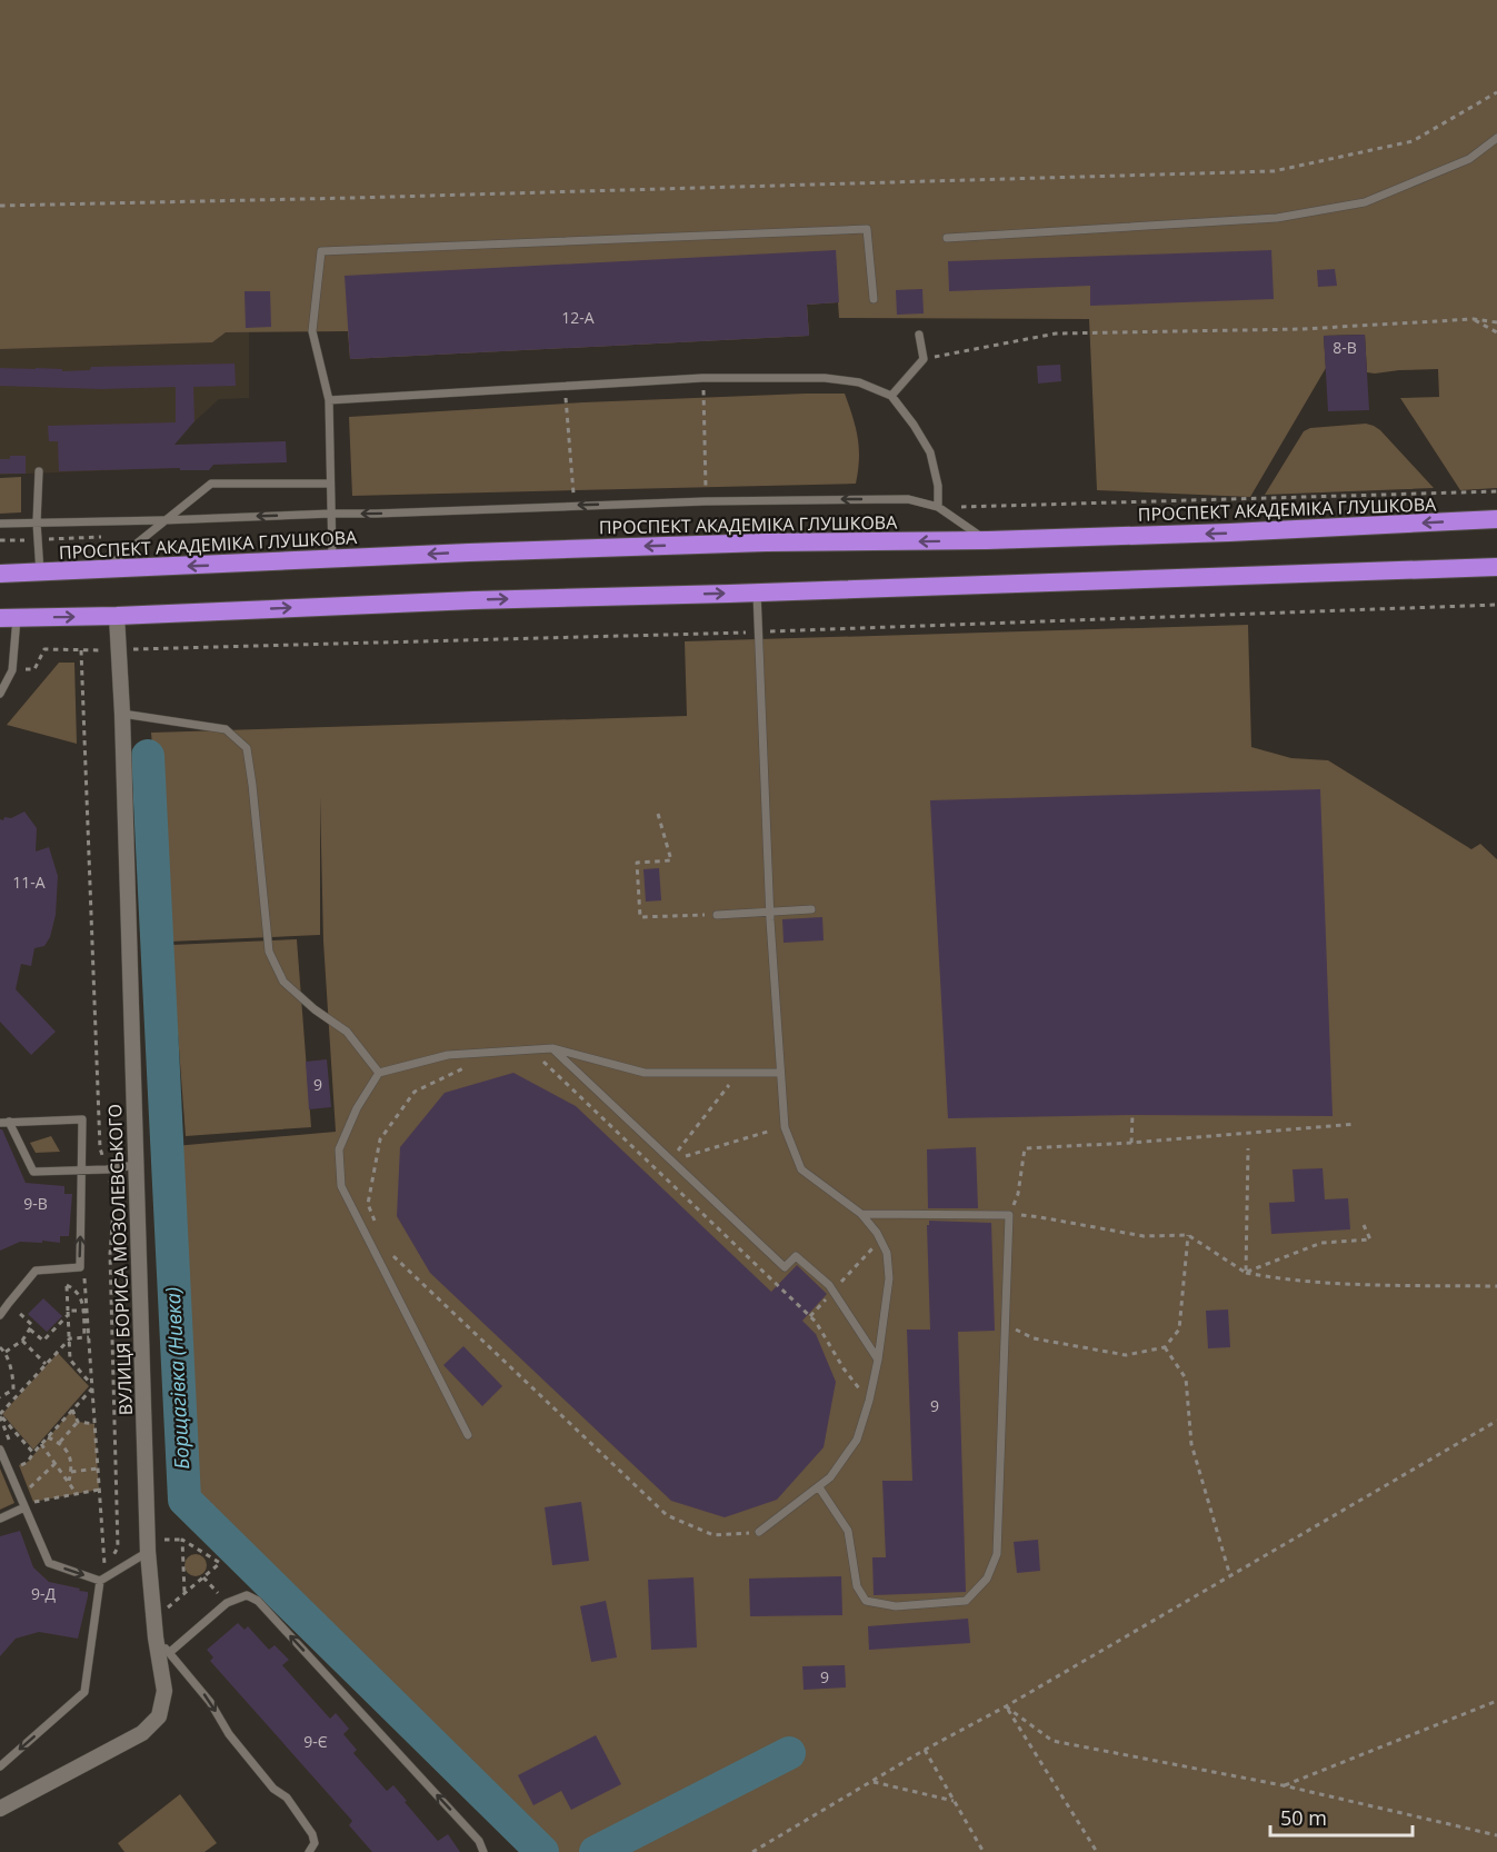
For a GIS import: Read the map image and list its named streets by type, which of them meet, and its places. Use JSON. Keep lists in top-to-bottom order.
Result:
{
  "streets": {
    "highway": ["ПРОСПЕКТ АКАДЕМІКА ГЛУШКОВА"],
    "street": ["ВУЛИЦЯ БОРИСА МОЗОЛЕВСЬКОГО"]
  },
  "water": ["Борщагівка (Нивка)"],
  "house_numbers": [
    "12-А",
    "8-В",
    "11-А",
    "9",
    "9-В",
    "9",
    "9-Д",
    "9",
    "9-Є"
  ],
  "scale_bar": "50 m"
}
